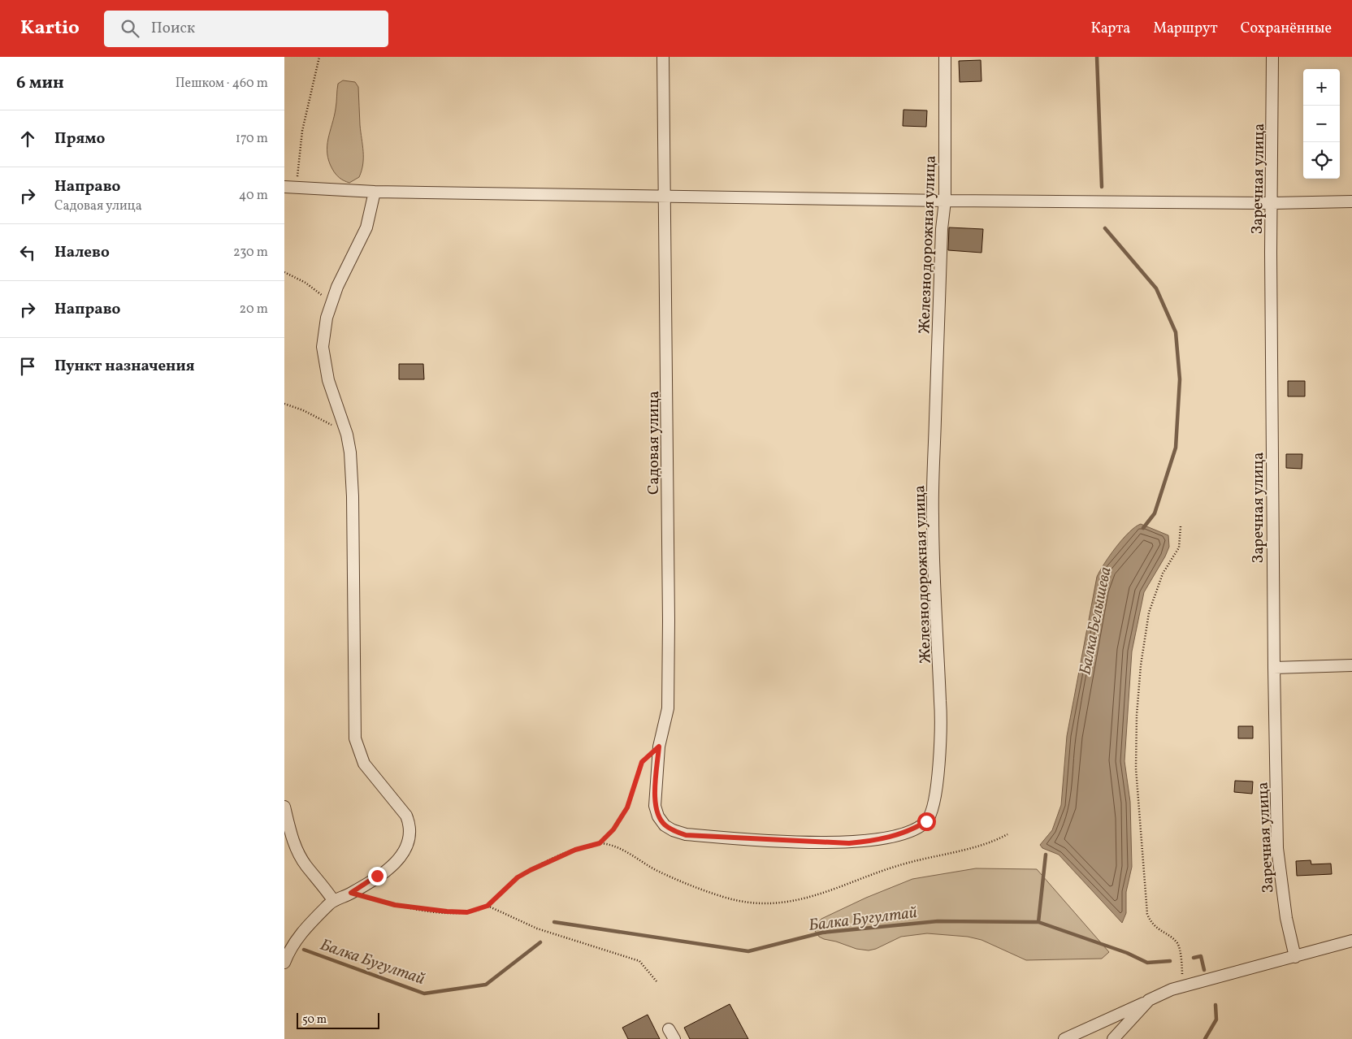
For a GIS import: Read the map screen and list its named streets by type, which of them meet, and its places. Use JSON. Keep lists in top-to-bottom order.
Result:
{
  "streets": {
    "street": ["Заречная улица", "Железнодорожная улица", "Садовая улица"]
  },
  "crossings": [
    ["Железнодорожная улица", "Садовая улица"]
  ],
  "water": ["Балка Белышева", "Балка Бугултай"],
  "scale_bar": "50 m",
  "page": {
    "header": "Kartio",
    "search": "Поиск",
    "nav": ["Карта", "Маршрут", "Сохранённые"],
    "heading": ["6 мин", "Пешком · 460 m"],
    "map_buttons": ["+", "−"],
    "list": [
      ["Прямо", "170 m"],
      ["Направо", "Садовая улица", "40 m"],
      ["Налево", "230 m"],
      ["Направо", "20 m"],
      "Пункт назначения"
    ],
    "scale": "50 m"
  }
}
